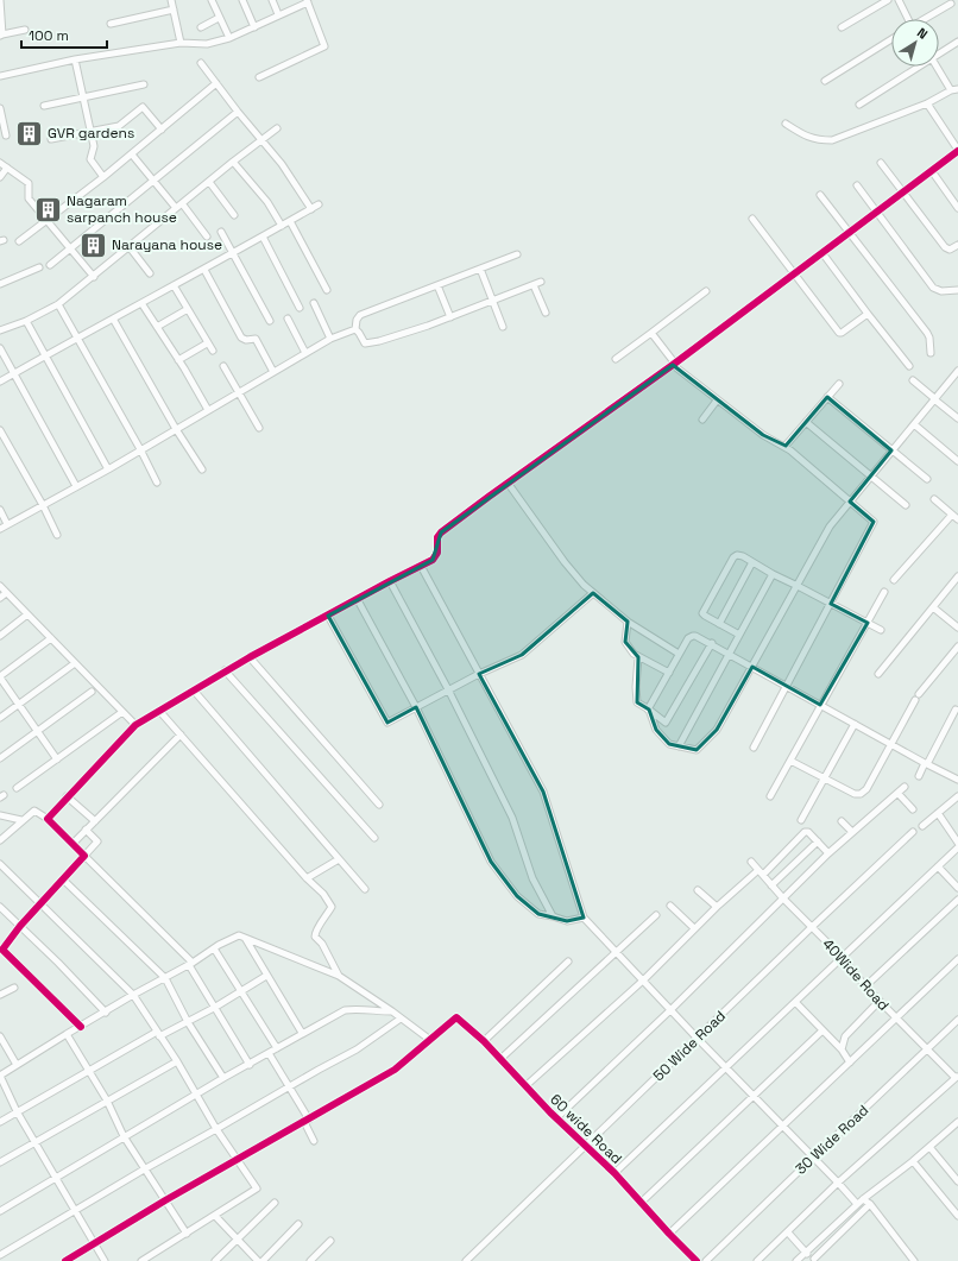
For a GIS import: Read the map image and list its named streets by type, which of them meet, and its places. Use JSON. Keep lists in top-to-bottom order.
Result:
{
  "streets": {
    "street": [
      "40Wide Road",
      "50 Wide Road",
      "60 wide Road",
      "30 Wide Road"
    ]
  },
  "crossings": [
    ["40Wide Road", "50 Wide Road"],
    ["40Wide Road", "30 Wide Road"],
    ["50 Wide Road", "60 wide Road"]
  ],
  "places": {
    "building": ["GVR gardens", "Nagaram sarpanch house", "Narayana house"]
  },
  "scale_bar": "100 m",
  "north": "top right"
}
